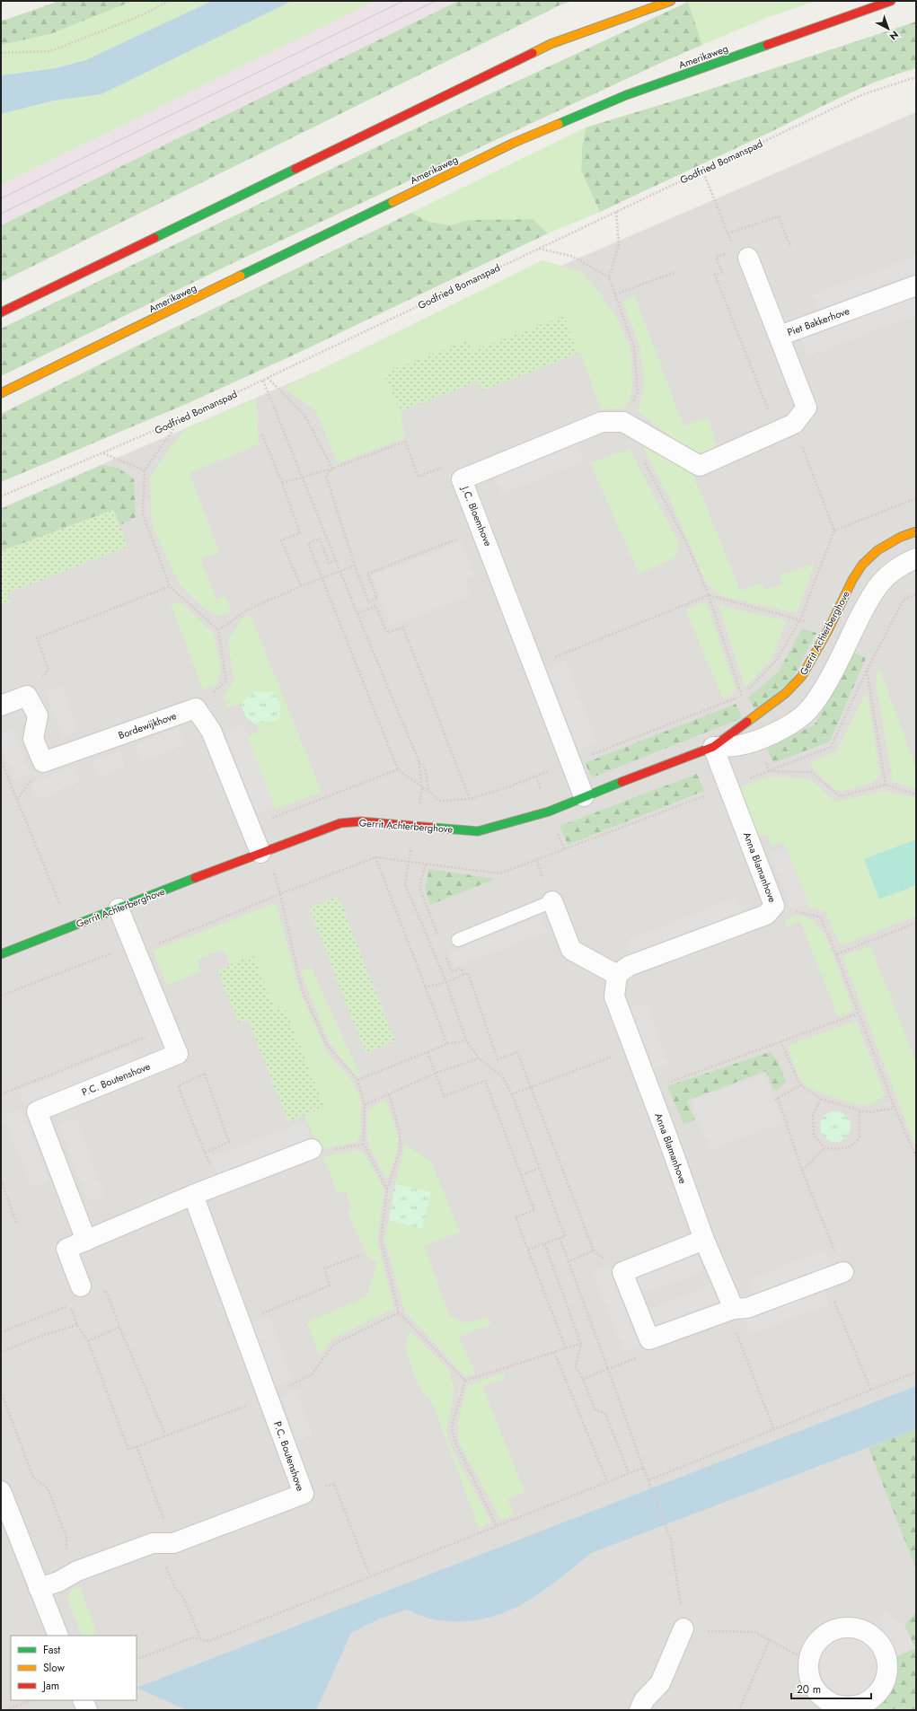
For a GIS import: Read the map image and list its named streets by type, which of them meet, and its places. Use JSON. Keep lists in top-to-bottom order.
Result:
{
  "streets": {
    "main road": ["Amerikaweg", "Gerrit Achterberghove"],
    "street": [
      "Piet Bakkerhove",
      "J.C. Bloemhove",
      "Bordewijkhove",
      "Anna Blamanhove",
      "P.C. Boutenshove"
    ],
    "path": ["Godfried Bomanspad"]
  },
  "crossings": [
    ["J.C. Bloemhove", "Gerrit Achterberghove"],
    ["Gerrit Achterberghove", "Anna Blamanhove"],
    ["Gerrit Achterberghove", "P.C. Boutenshove"]
  ],
  "legend": ["Fast", "Slow", "Jam"],
  "scale_bar": "20 m",
  "north": "bottom right"
}
